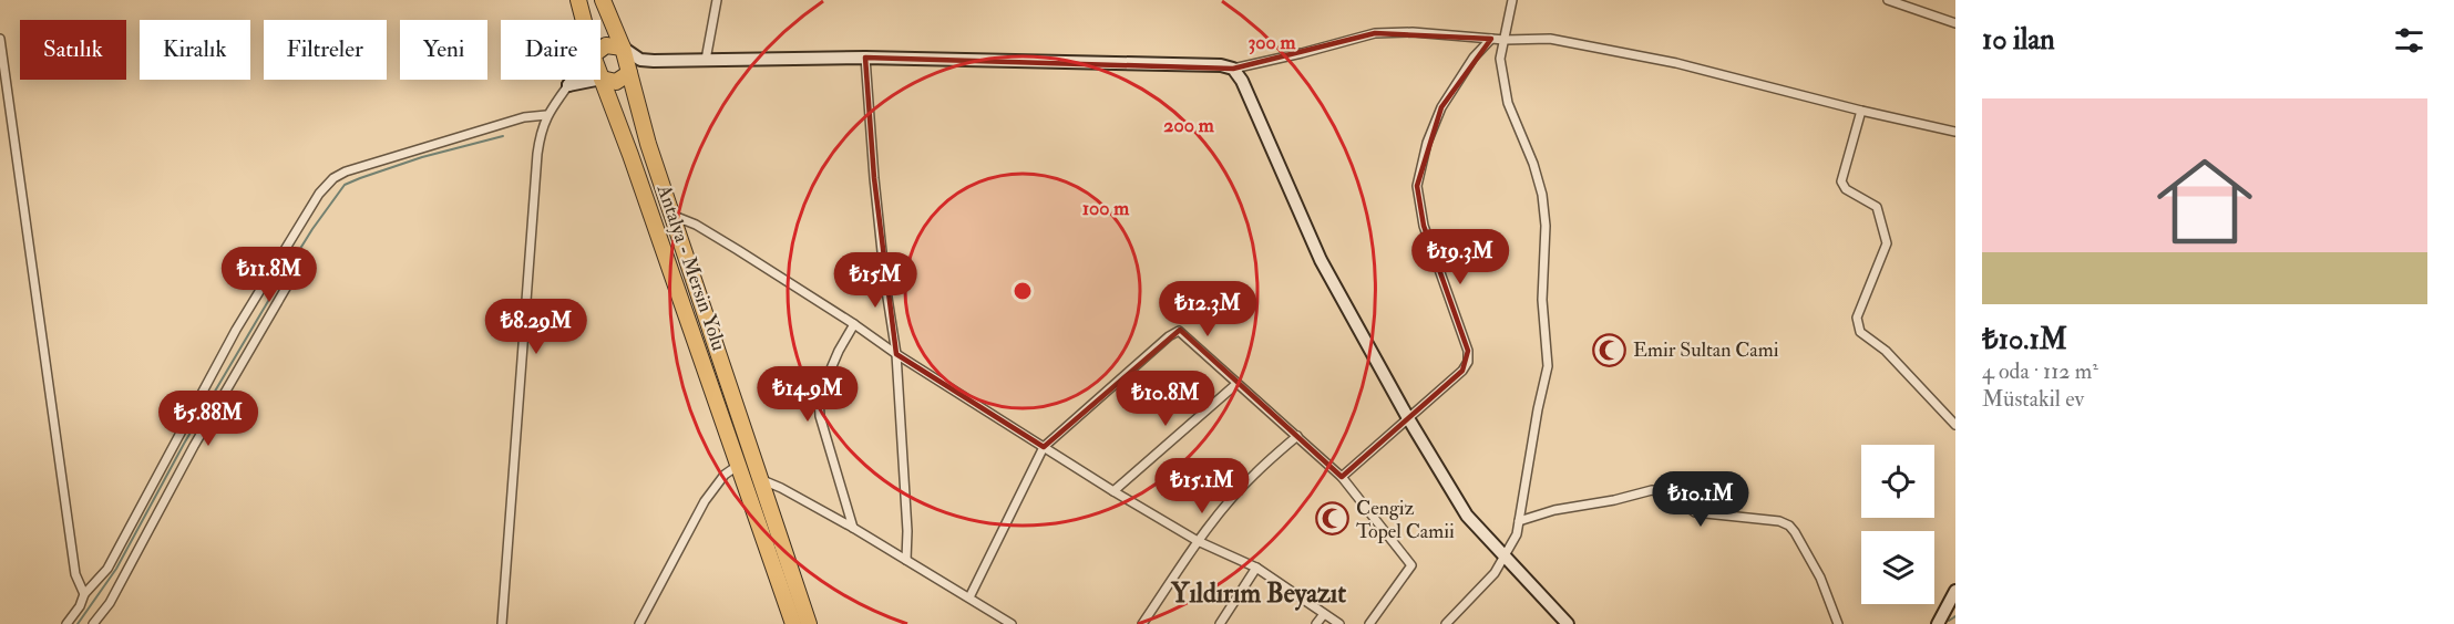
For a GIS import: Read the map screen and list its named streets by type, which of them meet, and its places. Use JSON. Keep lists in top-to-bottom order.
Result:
{
  "streets": {
    "highway": ["Antalya - Mersin Yolu"]
  },
  "districts": ["Yıldırım Beyazıt"],
  "places": {
    "mosque": ["Emir Sultan Cami", "Cengiz Topel Camii"]
  },
  "page": {
    "heading": "10 ilan",
    "chip": [
      "Satılık",
      "Kiralık",
      "Filtreler",
      "Yeni",
      "Daire"
    ],
    "list": [
      {
        "name": "₺10.1M",
        "note": "4 oda · 112 m² · Müstakil ev"
      }
    ],
    "price": [
      "₺19.3M",
      "₺11.8M",
      "₺15M",
      "₺12.3M",
      "₺8.29M",
      "₺14.9M",
      "₺10.8M",
      "₺5.88M",
      "₺15.1M",
      "₺10.1M"
    ]
  },
  "rings": ["300 m", "200 m", "100 m"]
}
